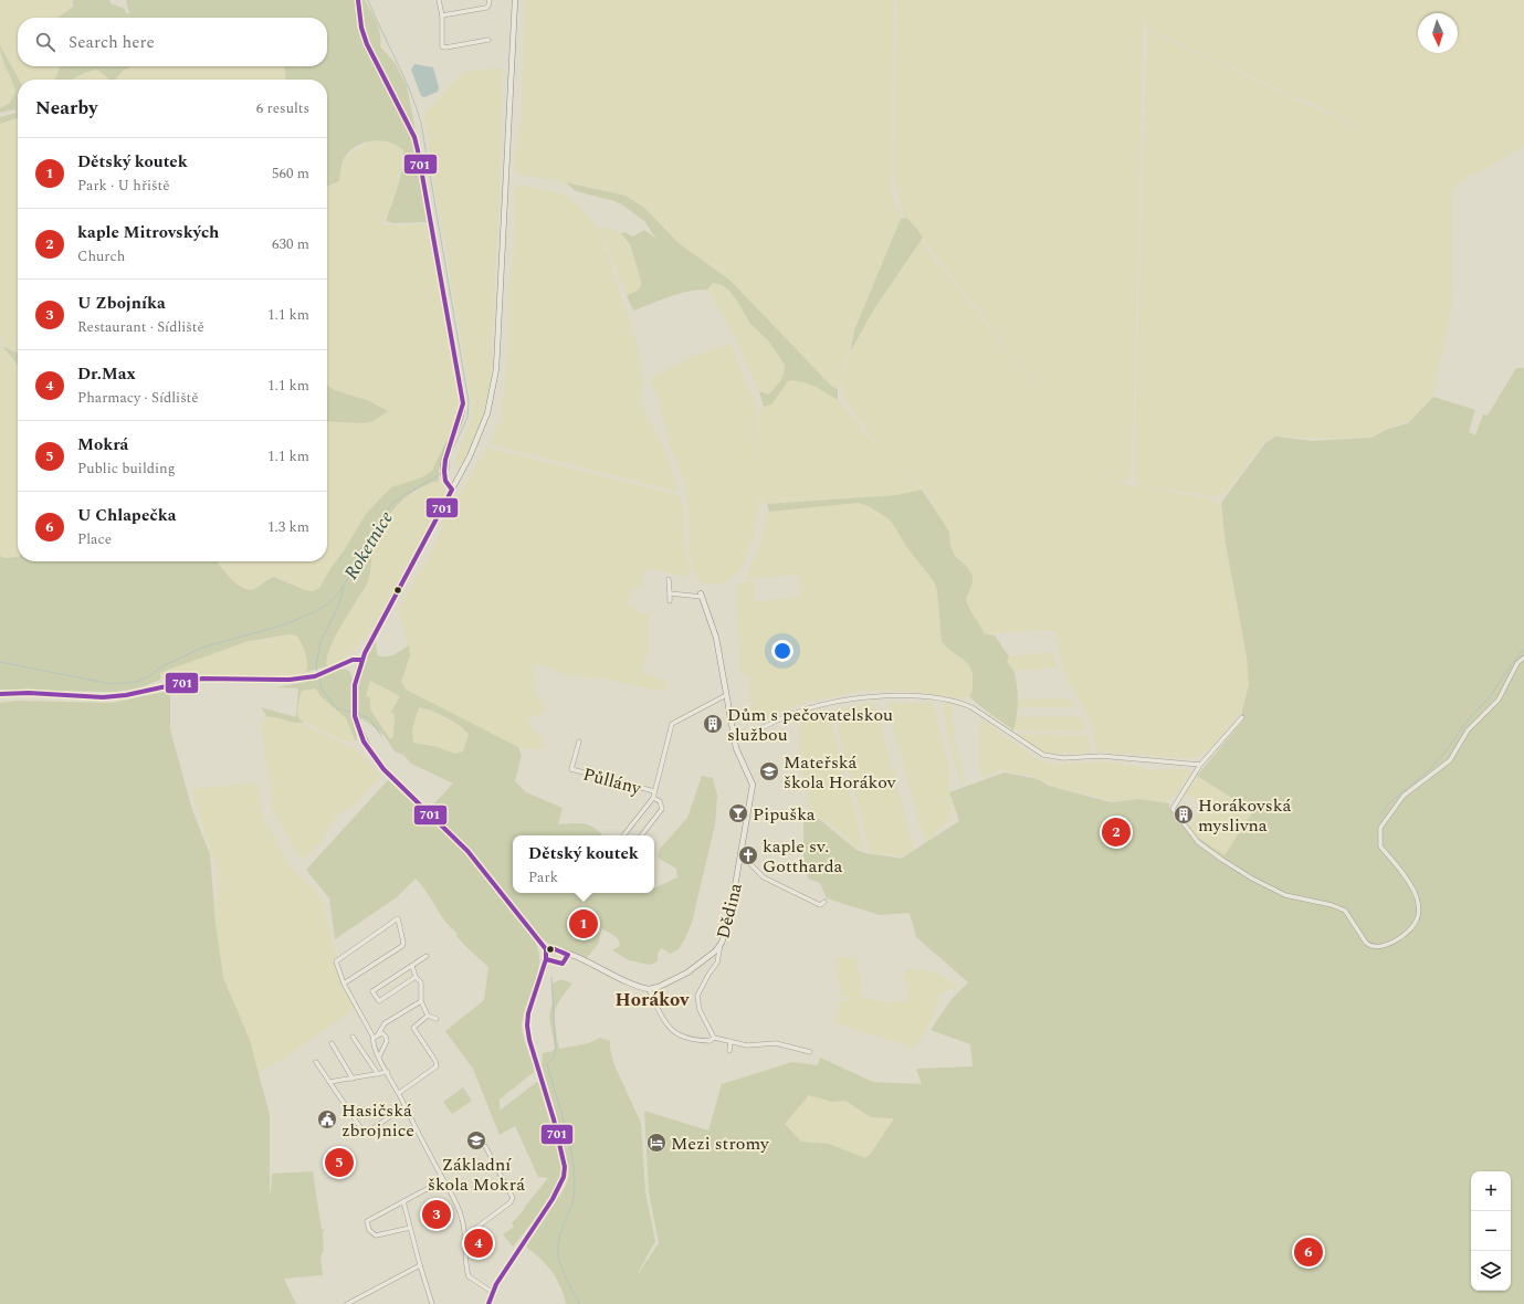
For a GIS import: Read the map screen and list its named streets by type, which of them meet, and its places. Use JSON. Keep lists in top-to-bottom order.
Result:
{
  "streets": {
    "street": ["Půllány", "Dědina"]
  },
  "districts": ["Horákov"],
  "water": ["Roketnice"],
  "places": {
    "building": ["Dům s pečovatelskou službou", "Horákovská myslivna"],
    "school or university": ["Mateřská škola Horákov", "Základní škola Mokrá"],
    "bar": ["Pipuška"],
    "church": ["kaple sv. Gottharda"],
    "public building": ["Hasičská zbrojnice"],
    "hotel": ["Mezi stromy"]
  },
  "lines": ["transit line 701"],
  "north": "bottom",
  "page": {
    "search": "Search here",
    "heading": ["Nearby", "6 results"],
    "list": [
      {
        "mark": "1",
        "name": "Dětský koutek",
        "note": "Park · U hřiště",
        "value": "560 m"
      },
      {
        "mark": "2",
        "name": "kaple Mitrovských",
        "note": "Church",
        "value": "630 m"
      },
      {
        "mark": "3",
        "name": "U Zbojníka",
        "note": "Restaurant · Sídliště",
        "value": "1.1 km"
      },
      {
        "mark": "4",
        "name": "Dr.Max",
        "note": "Pharmacy · Sídliště",
        "value": "1.1 km"
      },
      {
        "mark": "5",
        "name": "Mokrá",
        "note": "Public building",
        "value": "1.1 km"
      },
      {
        "mark": "6",
        "name": "U Chlapečka",
        "note": "Place",
        "value": "1.3 km"
      }
    ],
    "pins": [
      "2",
      "1",
      "5",
      "3",
      "4",
      "6"
    ],
    "popup": ["Dětský koutek", "Park"],
    "map_buttons": ["+", "−"]
  }
}
